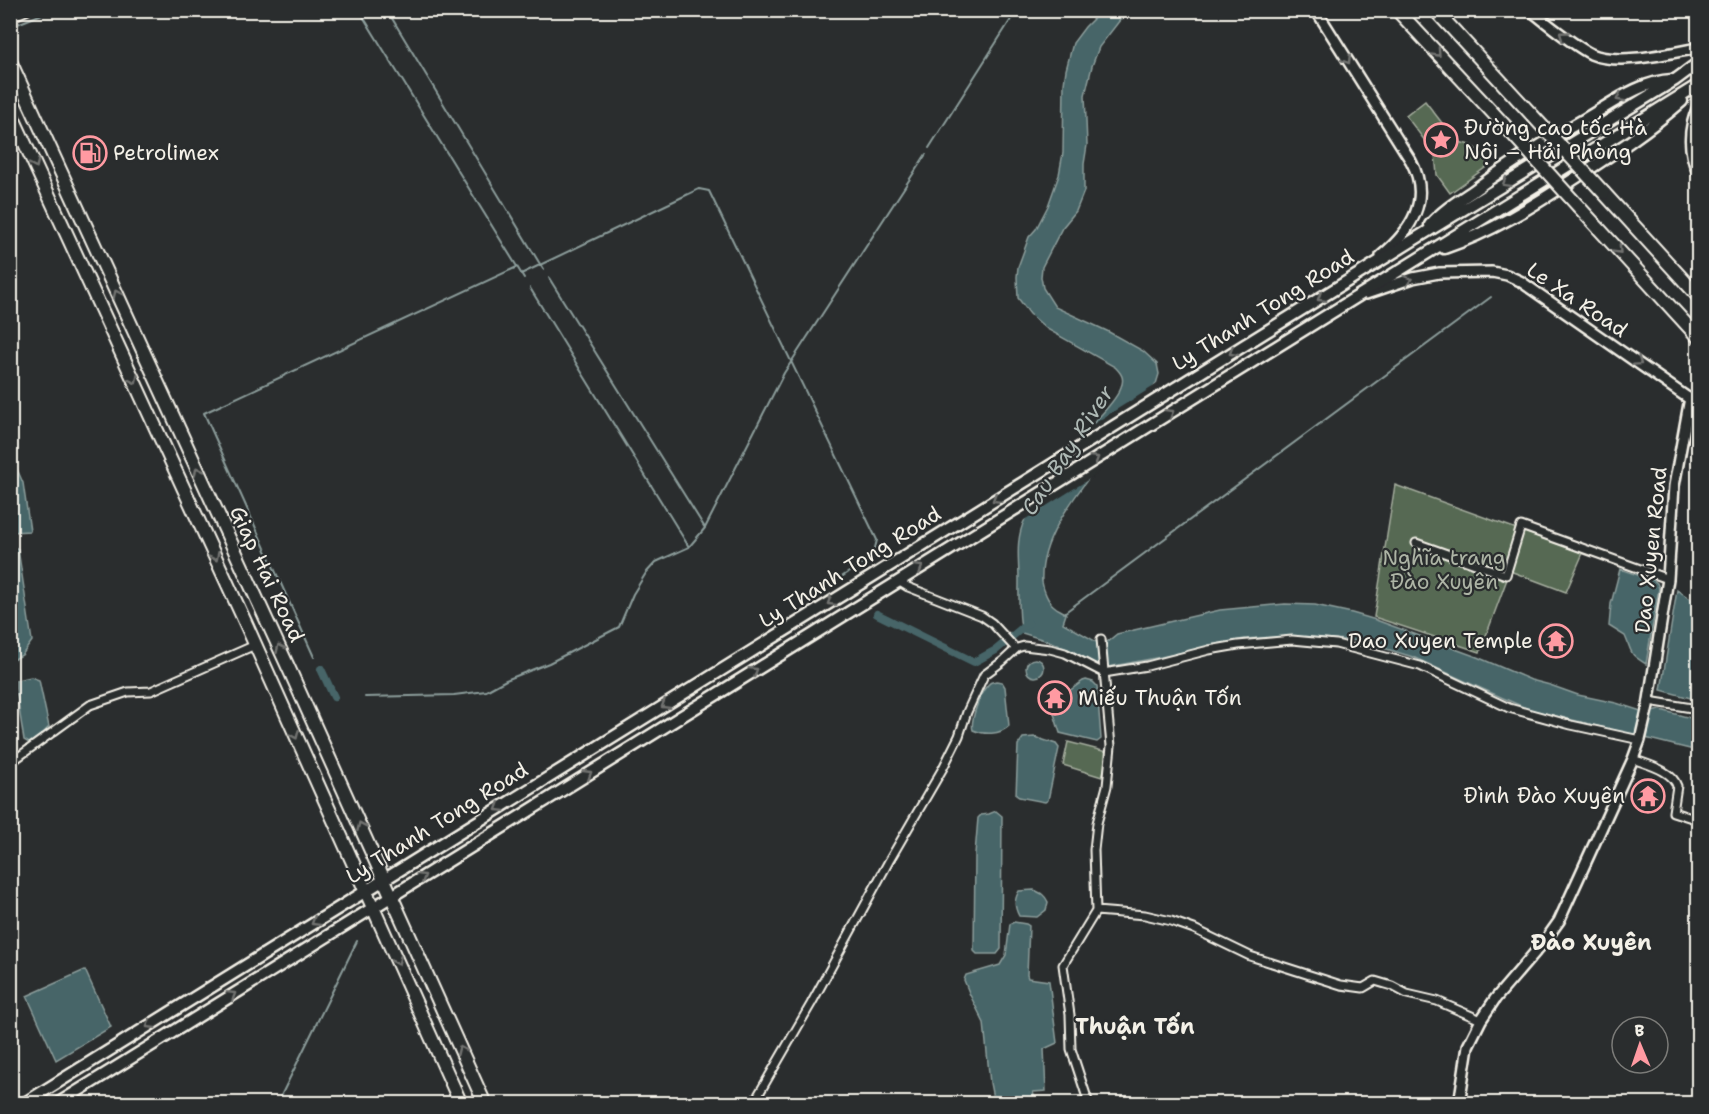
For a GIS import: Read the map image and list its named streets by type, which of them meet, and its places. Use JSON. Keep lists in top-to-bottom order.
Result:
{
  "streets": {
    "highway": ["Giap Hai Road"],
    "main road": ["Le Xa Road", "Ly Thanh Tong Road", "Dao Xuyen Road"]
  },
  "crossings": [
    ["Le Xa Road", "Ly Thanh Tong Road"],
    ["Le Xa Road", "Dao Xuyen Road"],
    ["Ly Thanh Tong Road", "Giap Hai Road"]
  ],
  "one_way": ["Le Xa Road"],
  "districts": ["Đào Xuyên", "Thuận Tốn"],
  "water": ["Cau Bay River"],
  "parks": ["Nghĩa trang Đào Xuyên"],
  "places": {
    "place": ["Đường cao tốc Hà Nội – Hải Phòng"],
    "fuel station": ["Petrolimex"],
    "temple": ["Dao Xuyen Temple", "Miếu Thuận Tốn", "Đình Đào Xuyên"]
  },
  "north": "top"
}
